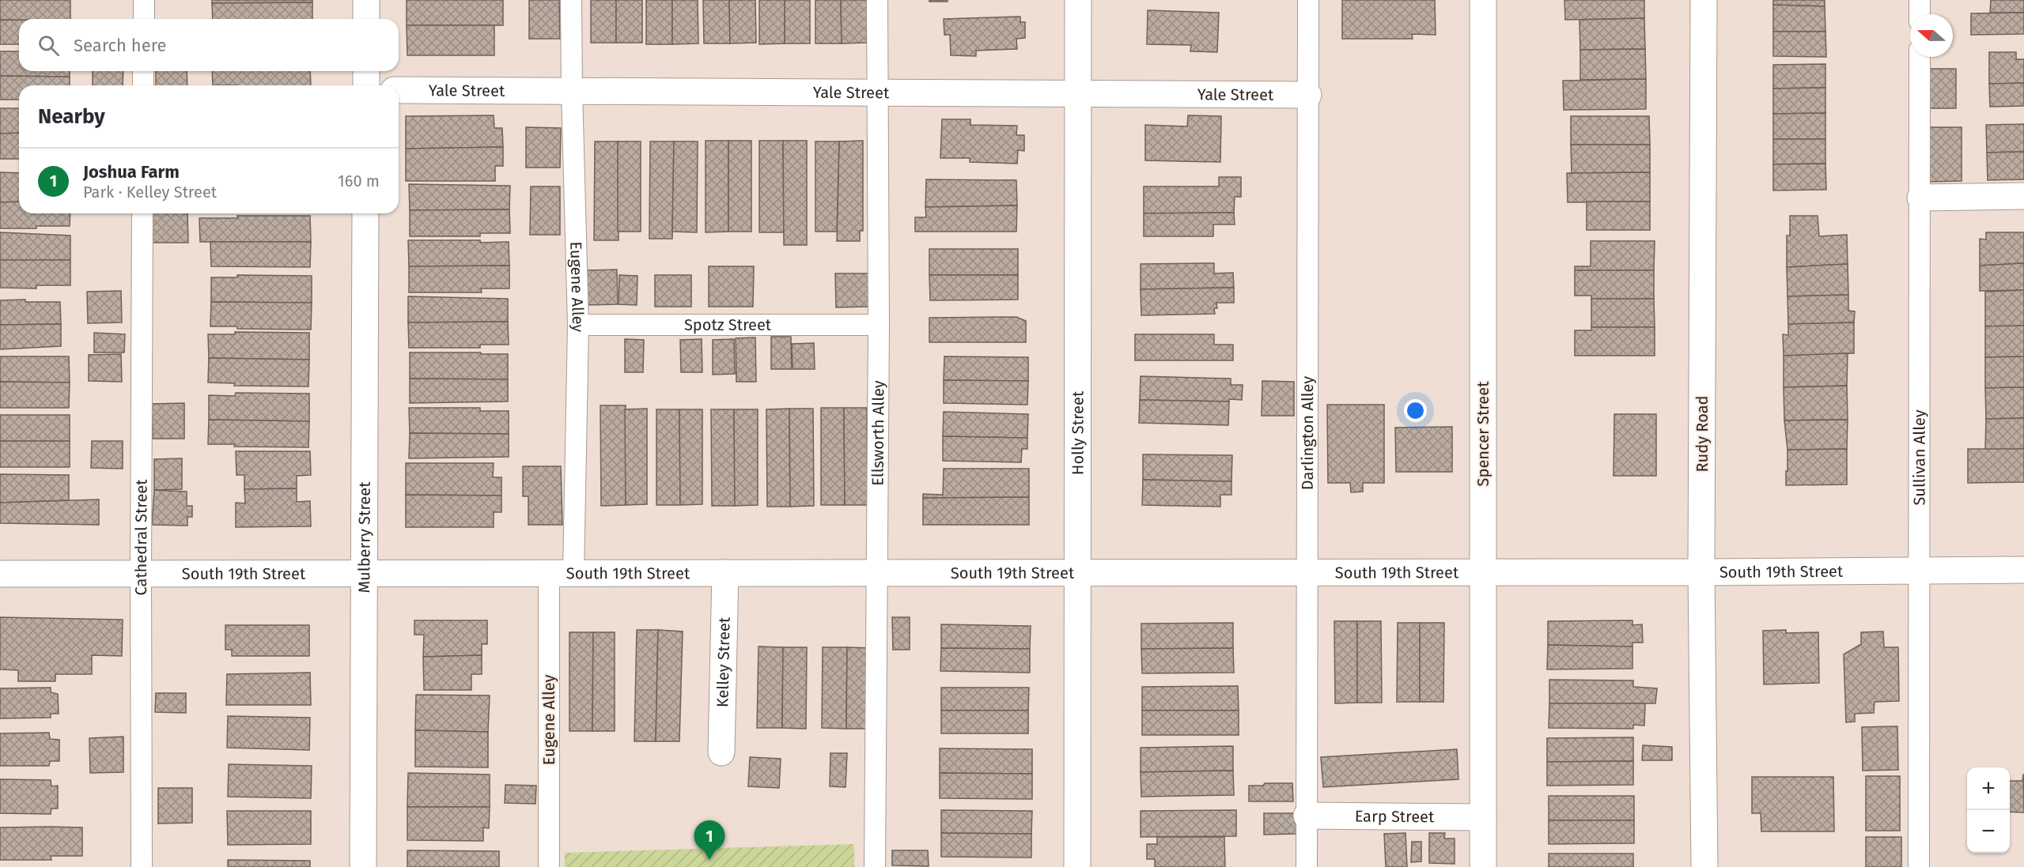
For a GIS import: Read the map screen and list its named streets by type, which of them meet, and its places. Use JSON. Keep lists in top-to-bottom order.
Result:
{
  "streets": {
    "street": [
      "Yale Street",
      "Holly Street",
      "Spencer Street",
      "Rudy Road",
      "Mulberry Street",
      "South 19th Street",
      "Kelley Street",
      "Earp Street"
    ],
    "lane": [
      "Eugene Alley",
      "Spotz Street",
      "Ellsworth Alley",
      "Darlington Alley",
      "Sullivan Alley",
      "Cathedral Street"
    ]
  },
  "crossings": [
    ["Yale Street", "Eugene Alley"],
    ["Yale Street", "Ellsworth Alley"],
    ["Yale Street", "Holly Street"],
    ["Yale Street", "Darlington Alley"],
    ["Eugene Alley", "Spotz Street"],
    ["Eugene Alley", "South 19th Street"],
    ["Spotz Street", "Ellsworth Alley"],
    ["Ellsworth Alley", "South 19th Street"],
    ["Holly Street", "South 19th Street"],
    ["Darlington Alley", "South 19th Street"],
    ["Darlington Alley", "Earp Street"],
    ["Spencer Street", "South 19th Street"],
    ["Spencer Street", "Earp Street"],
    ["Rudy Road", "South 19th Street"],
    ["Sullivan Alley", "South 19th Street"],
    ["Cathedral Street", "South 19th Street"],
    ["Mulberry Street", "South 19th Street"],
    ["South 19th Street", "Kelley Street"]
  ],
  "north": "left",
  "page": {
    "search": "Search here",
    "heading": "Nearby",
    "list": [
      {
        "mark": "1",
        "name": "Joshua Farm",
        "note": "Park · Kelley Street",
        "value": "160 m"
      }
    ],
    "map_buttons": ["+", "−"],
    "pins": "1"
  }
}
